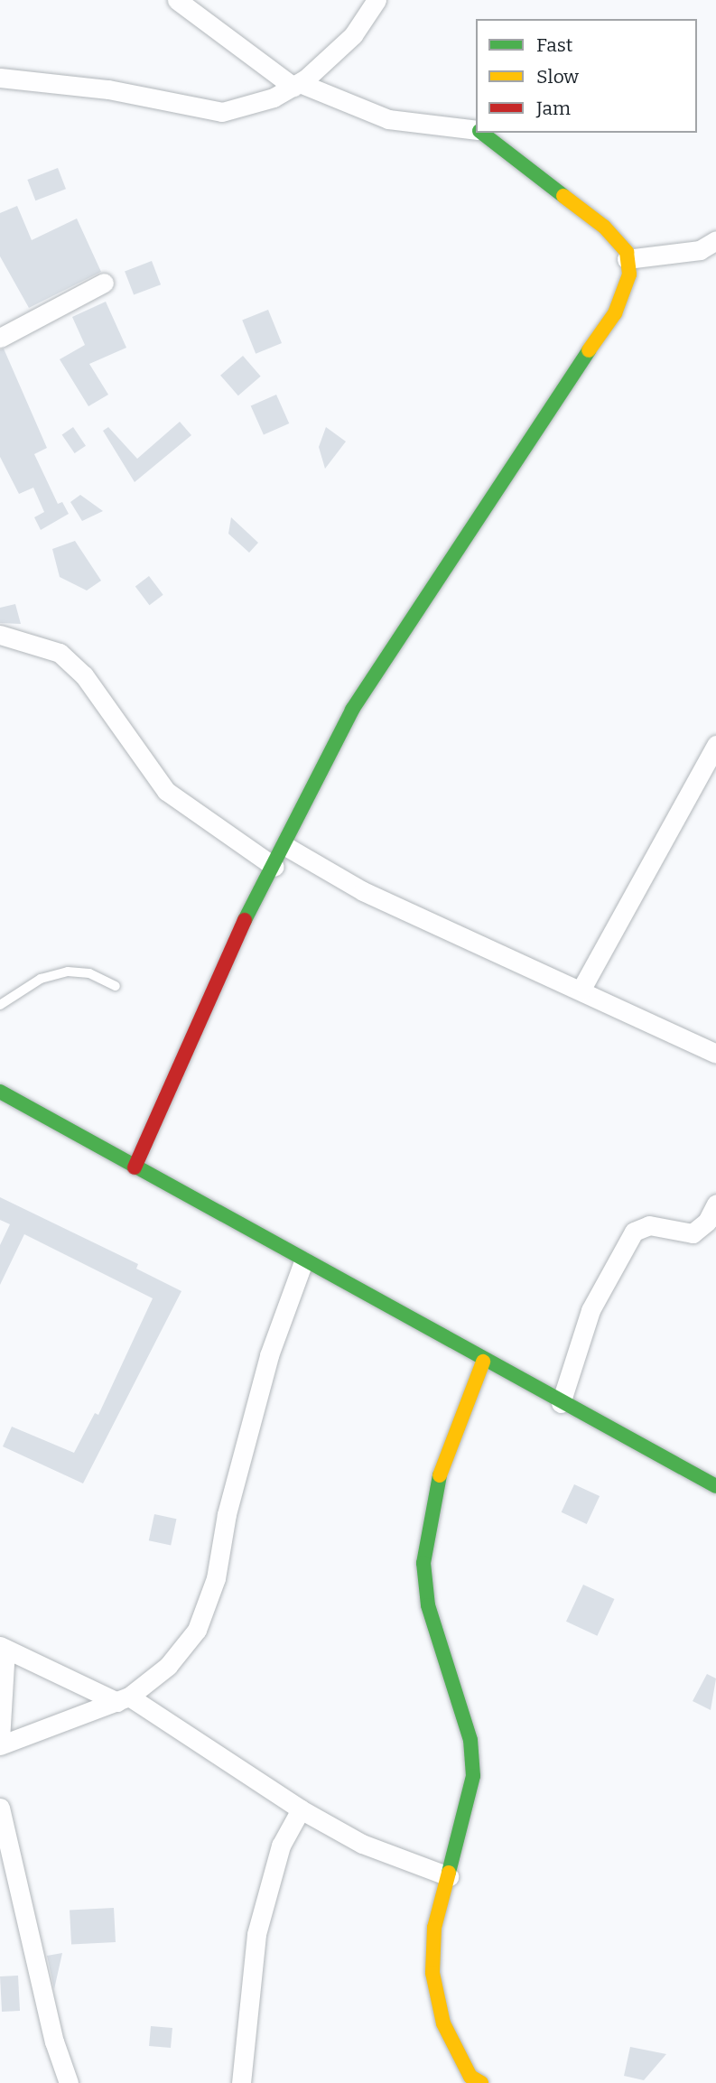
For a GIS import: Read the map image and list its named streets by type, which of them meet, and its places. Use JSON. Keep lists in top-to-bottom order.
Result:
{
  "legend": ["Fast", "Slow", "Jam"]
}
